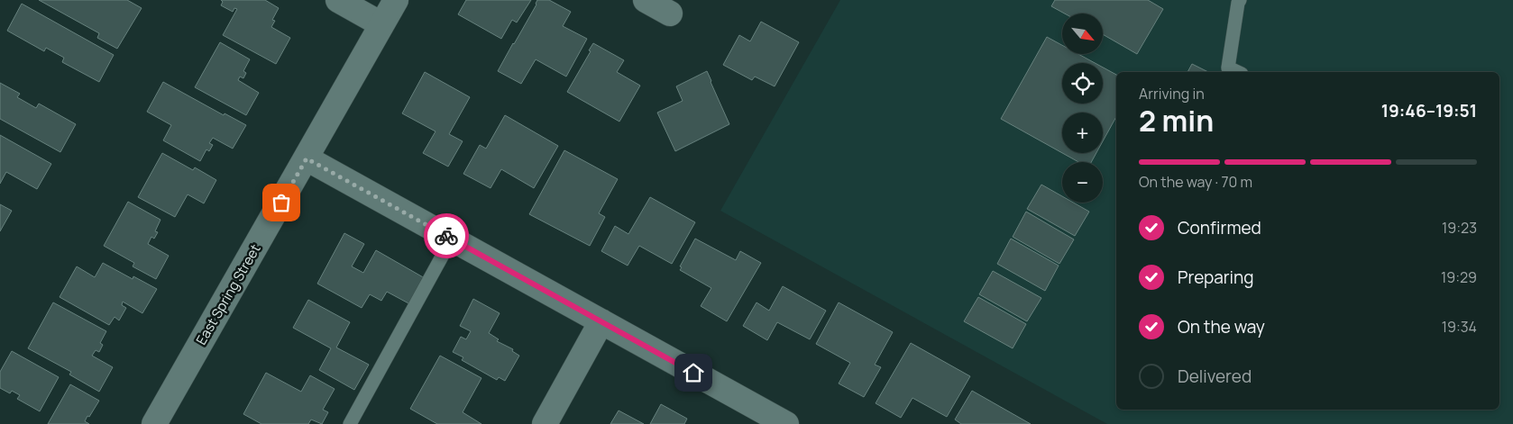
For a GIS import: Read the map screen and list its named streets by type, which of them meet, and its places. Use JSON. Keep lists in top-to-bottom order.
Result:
{
  "streets": {
    "street": ["East Spring Street"]
  },
  "north": "bottom right",
  "page": {
    "map_buttons": ["+", "−"],
    "heading": ["2 min", "Arriving in", "19:46–19:51"],
    "bar": "On the way · 70 m",
    "list": [
      ["Confirmed", "19:23"],
      ["Preparing", "19:29"],
      ["On the way", "19:34"],
      "Delivered"
    ]
  }
}
